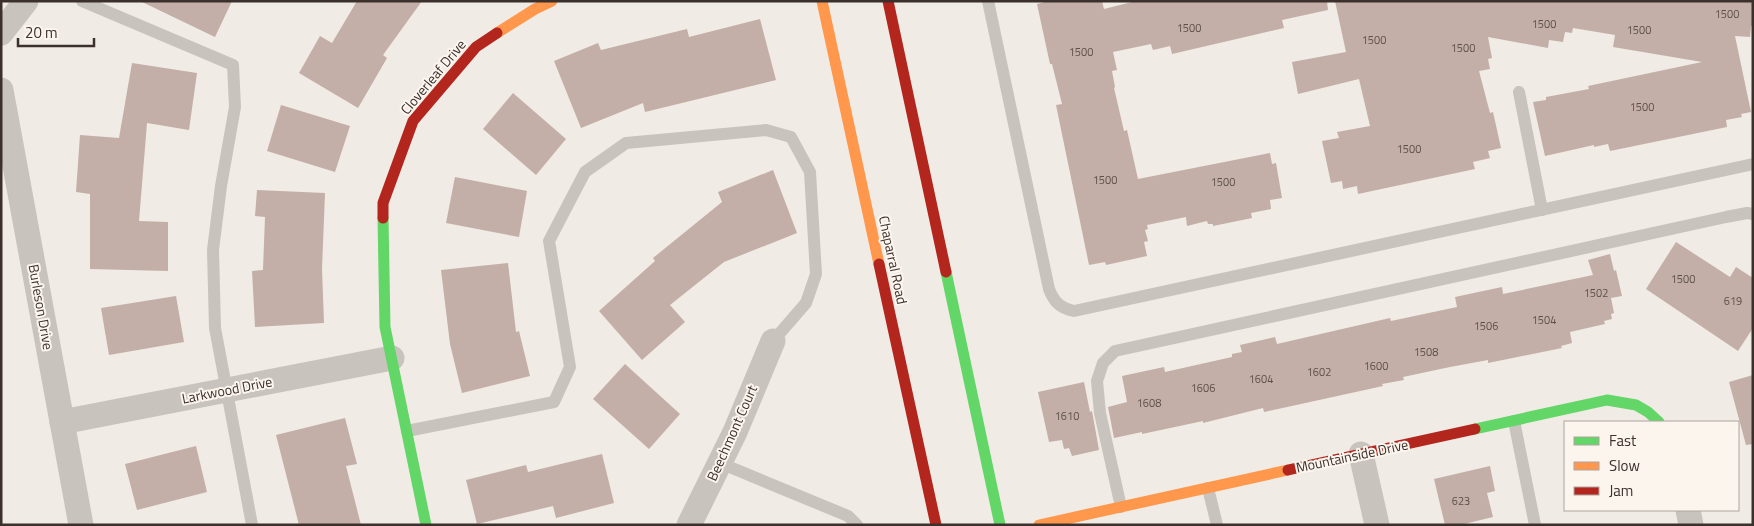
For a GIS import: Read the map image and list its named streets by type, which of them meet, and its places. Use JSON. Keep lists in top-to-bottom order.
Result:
{
  "streets": {
    "street": [
      "Cloverleaf Drive",
      "Chaparral Road",
      "Burleson Drive",
      "Larkwood Drive",
      "Beechmont Court",
      "Mountainside Drive"
    ]
  },
  "crossings": [
    ["Cloverleaf Drive", "Larkwood Drive"],
    ["Burleson Drive", "Larkwood Drive"]
  ],
  "house_numbers": [
    "1500",
    "1500",
    "1500",
    "1500",
    "1500",
    "1500",
    "1500",
    "1500",
    "1500",
    "1500",
    "1500",
    "1500",
    "1502",
    "619",
    "1504",
    "1506",
    "1508",
    "1600",
    "1602",
    "1604",
    "1606",
    "1608",
    "1610",
    "623"
  ],
  "legend": ["Fast", "Slow", "Jam"],
  "scale_bar": "20 m"
}
